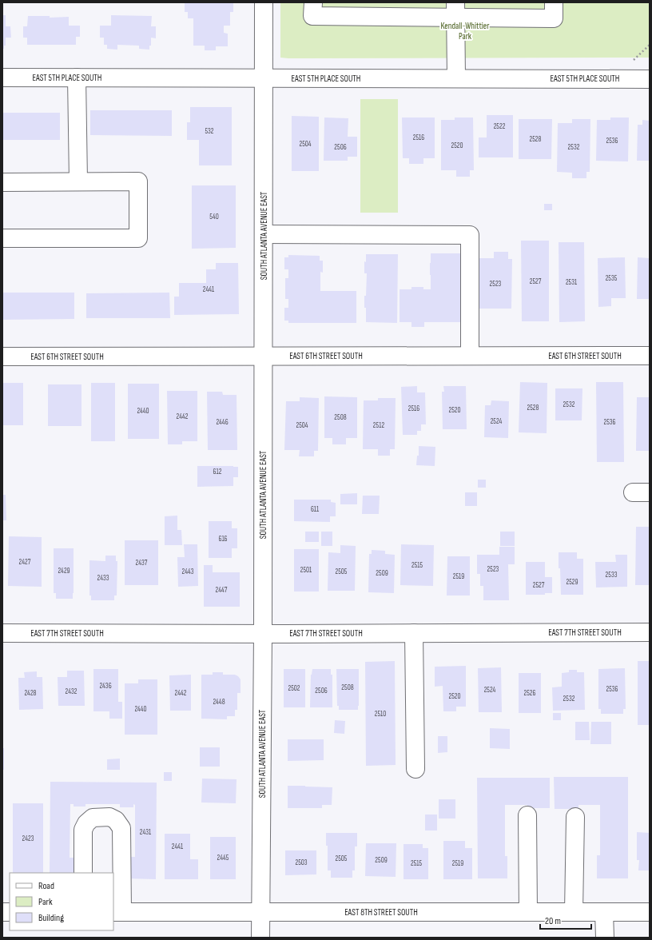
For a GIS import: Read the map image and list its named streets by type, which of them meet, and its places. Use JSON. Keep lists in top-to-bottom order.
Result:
{
  "streets": {
    "street": [
      "EAST 5TH PLACE SOUTH",
      "SOUTH ATLANTA AVENUE EAST",
      "EAST 6TH STREET SOUTH",
      "EAST 7TH STREET SOUTH",
      "EAST 8TH STREET SOUTH"
    ]
  },
  "crossings": [
    ["EAST 5TH PLACE SOUTH", "SOUTH ATLANTA AVENUE EAST"],
    ["SOUTH ATLANTA AVENUE EAST", "EAST 6TH STREET SOUTH"],
    ["SOUTH ATLANTA AVENUE EAST", "EAST 7TH STREET SOUTH"],
    ["SOUTH ATLANTA AVENUE EAST", "EAST 8TH STREET SOUTH"]
  ],
  "parks": ["Kendall-Whittier Park"],
  "house_numbers": [
    "2522",
    "532",
    "2516",
    "2528",
    "2536",
    "2504",
    "2520",
    "2506",
    "2532",
    "540",
    "2535",
    "2527",
    "2531",
    "2523",
    "2441",
    "2532",
    "2528",
    "2516",
    "2520",
    "2440",
    "2442",
    "2508",
    "2524",
    "2446",
    "2536",
    "2504",
    "2512",
    "612",
    "611",
    "616",
    "2427",
    "2437",
    "2515",
    "2523",
    "2501",
    "2429",
    "2443",
    "2505",
    "2509",
    "2533",
    "2519",
    "2433",
    "2529",
    "2527",
    "2447",
    "2436",
    "2508",
    "2502",
    "2536",
    "2524",
    "2506",
    "2432",
    "2428",
    "2442",
    "2526",
    "2520",
    "2532",
    "2448",
    "2440",
    "2510",
    "2431",
    "2423",
    "2441",
    "2445",
    "2505",
    "2509",
    "2503",
    "2515",
    "2519"
  ],
  "legend": ["Road", "Park", "Building"],
  "scale_bar": "20 m"
}
